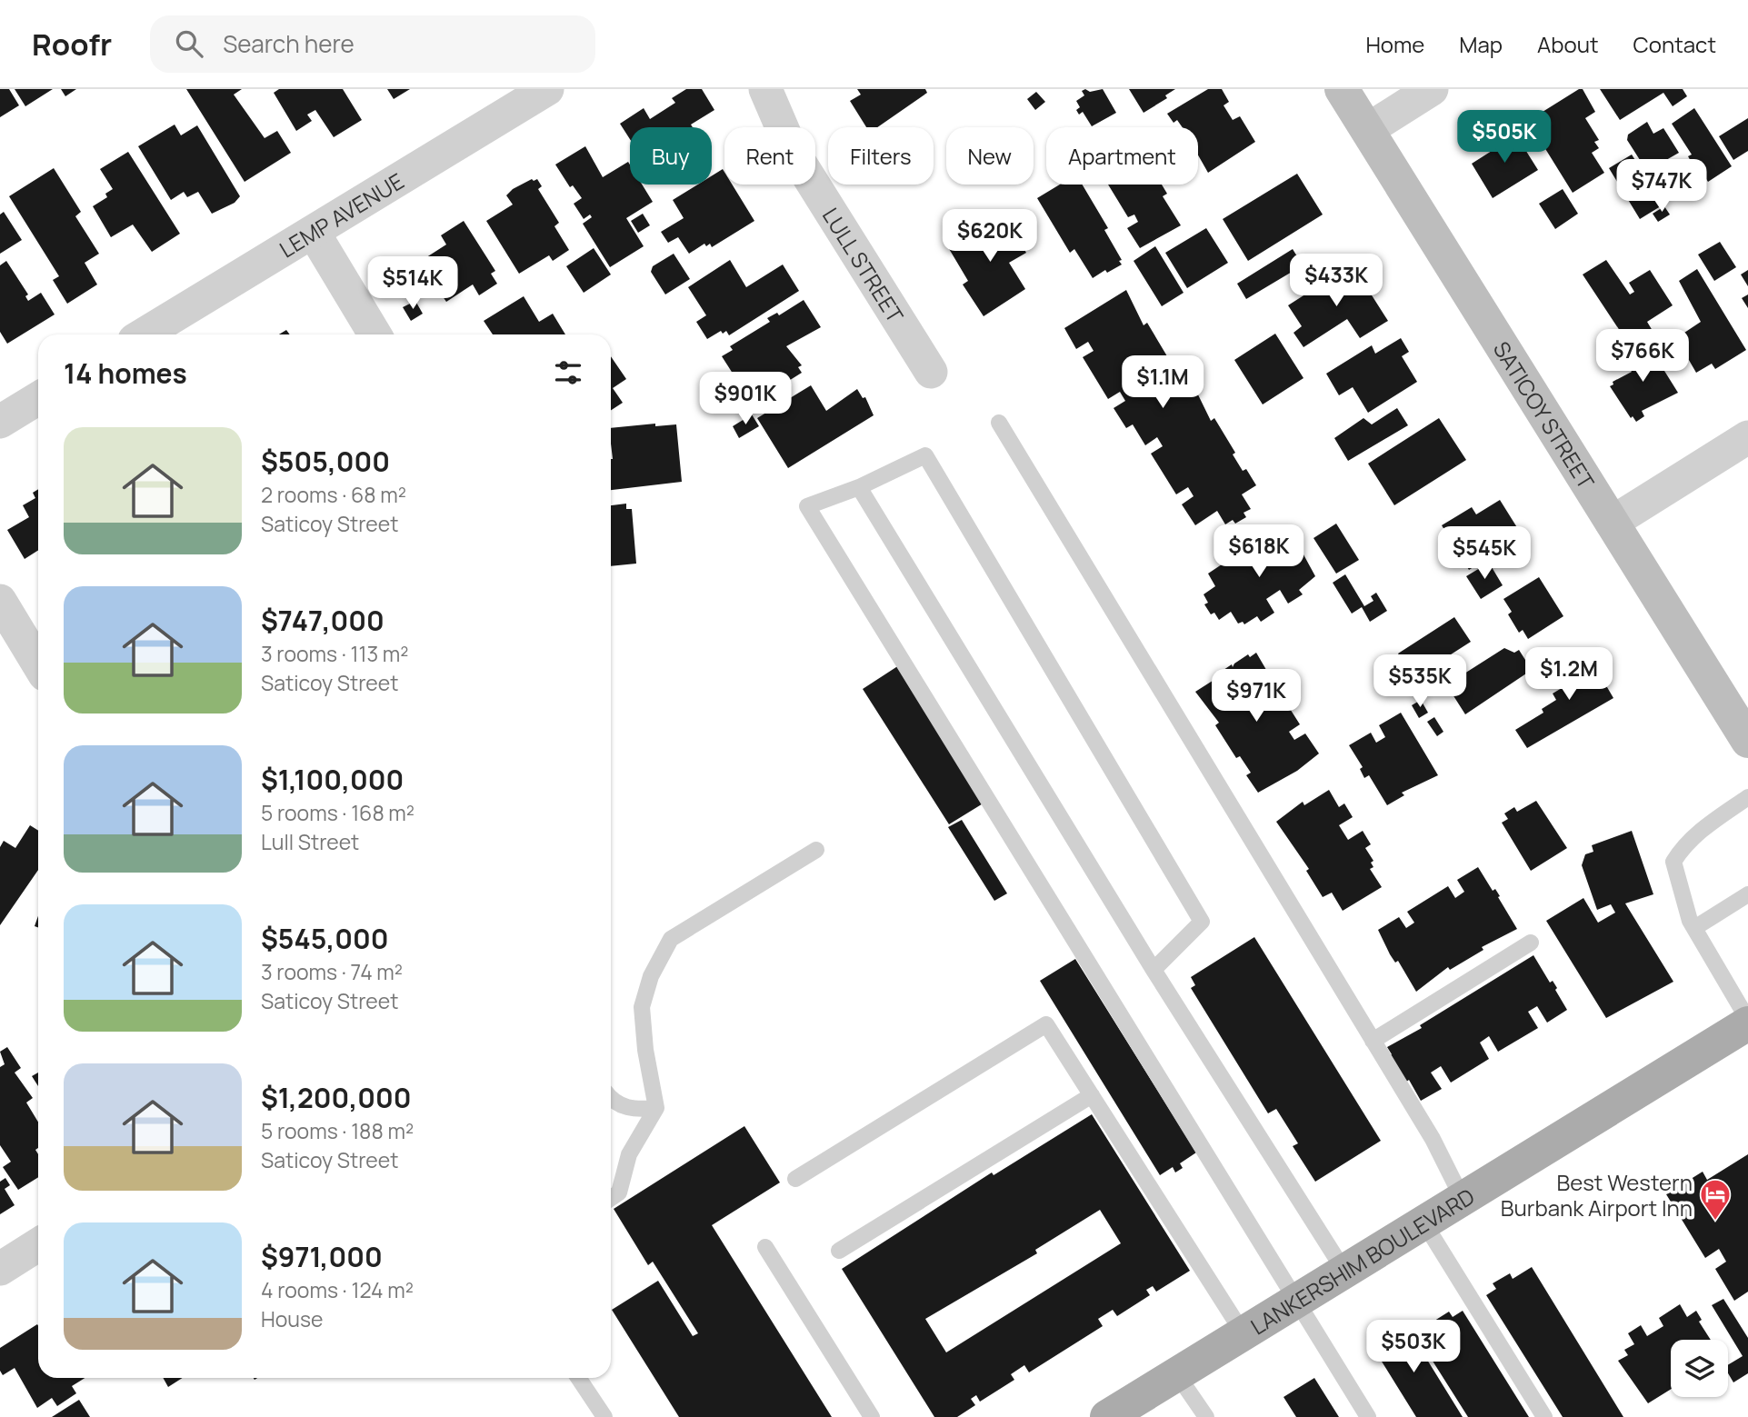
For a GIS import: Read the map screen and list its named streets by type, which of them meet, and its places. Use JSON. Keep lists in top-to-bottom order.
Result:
{
  "streets": {
    "main road": ["SATICOY STREET", "LANKERSHIM BOULEVARD"],
    "street": ["LEMP AVENUE", "LULL STREET"]
  },
  "places": {
    "hotel": ["Best Western Burbank Airport Inn"]
  },
  "page": {
    "header": "Roofr",
    "search": "Search here",
    "nav": [
      "Home",
      "Map",
      "About",
      "Contact"
    ],
    "price": [
      "$505K",
      "$747K",
      "$620K",
      "$433K",
      "$514K",
      "$766K",
      "$1.1M",
      "$901K",
      "$618K",
      "$545K",
      "$1.2M",
      "$535K",
      "$971K",
      "$503K"
    ],
    "chip": [
      "Buy",
      "Rent",
      "Filters",
      "New",
      "Apartment"
    ],
    "heading": "14 homes",
    "list": [
      {
        "name": "$505,000",
        "note": "2 rooms · 68 m² · Saticoy Street"
      },
      {
        "name": "$747,000",
        "note": "3 rooms · 113 m² · Saticoy Street"
      },
      {
        "name": "$1,100,000",
        "note": "5 rooms · 168 m² · Lull Street"
      },
      {
        "name": "$545,000",
        "note": "3 rooms · 74 m² · Saticoy Street"
      },
      {
        "name": "$1,200,000",
        "note": "5 rooms · 188 m² · Saticoy Street"
      },
      {
        "name": "$971,000",
        "note": "4 rooms · 124 m² · House"
      }
    ]
  }
}
